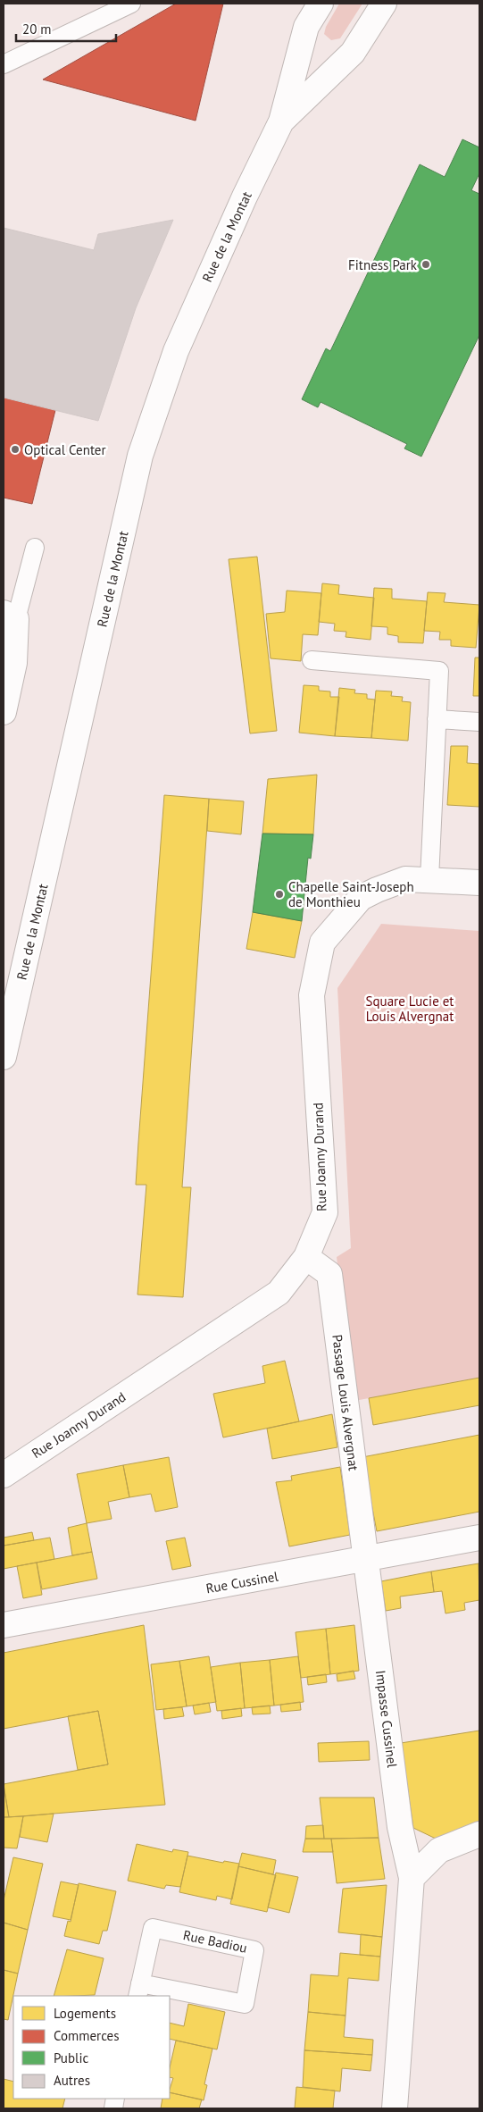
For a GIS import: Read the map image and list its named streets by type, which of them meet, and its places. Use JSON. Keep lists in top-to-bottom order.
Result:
{
  "streets": {
    "street": [
      "Rue de la Montat",
      "Rue Joanny Durand",
      "Passage Louis Alvergnat",
      "Rue Cussinel",
      "Impasse Cussinel"
    ],
    "lane": ["Rue Badiou"]
  },
  "crossings": [
    ["Rue Joanny Durand", "Passage Louis Alvergnat"],
    ["Passage Louis Alvergnat", "Rue Cussinel"],
    ["Passage Louis Alvergnat", "Impasse Cussinel"],
    ["Rue Cussinel", "Impasse Cussinel"]
  ],
  "parks": ["Square Lucie et Louis Alvergnat"],
  "places": ["Fitness Park", "Optical Center", "Chapelle Saint-Joseph de Monthieu"],
  "legend": [
    "Logements",
    "Commerces",
    "Public",
    "Autres"
  ],
  "scale_bar": "20 m"
}
